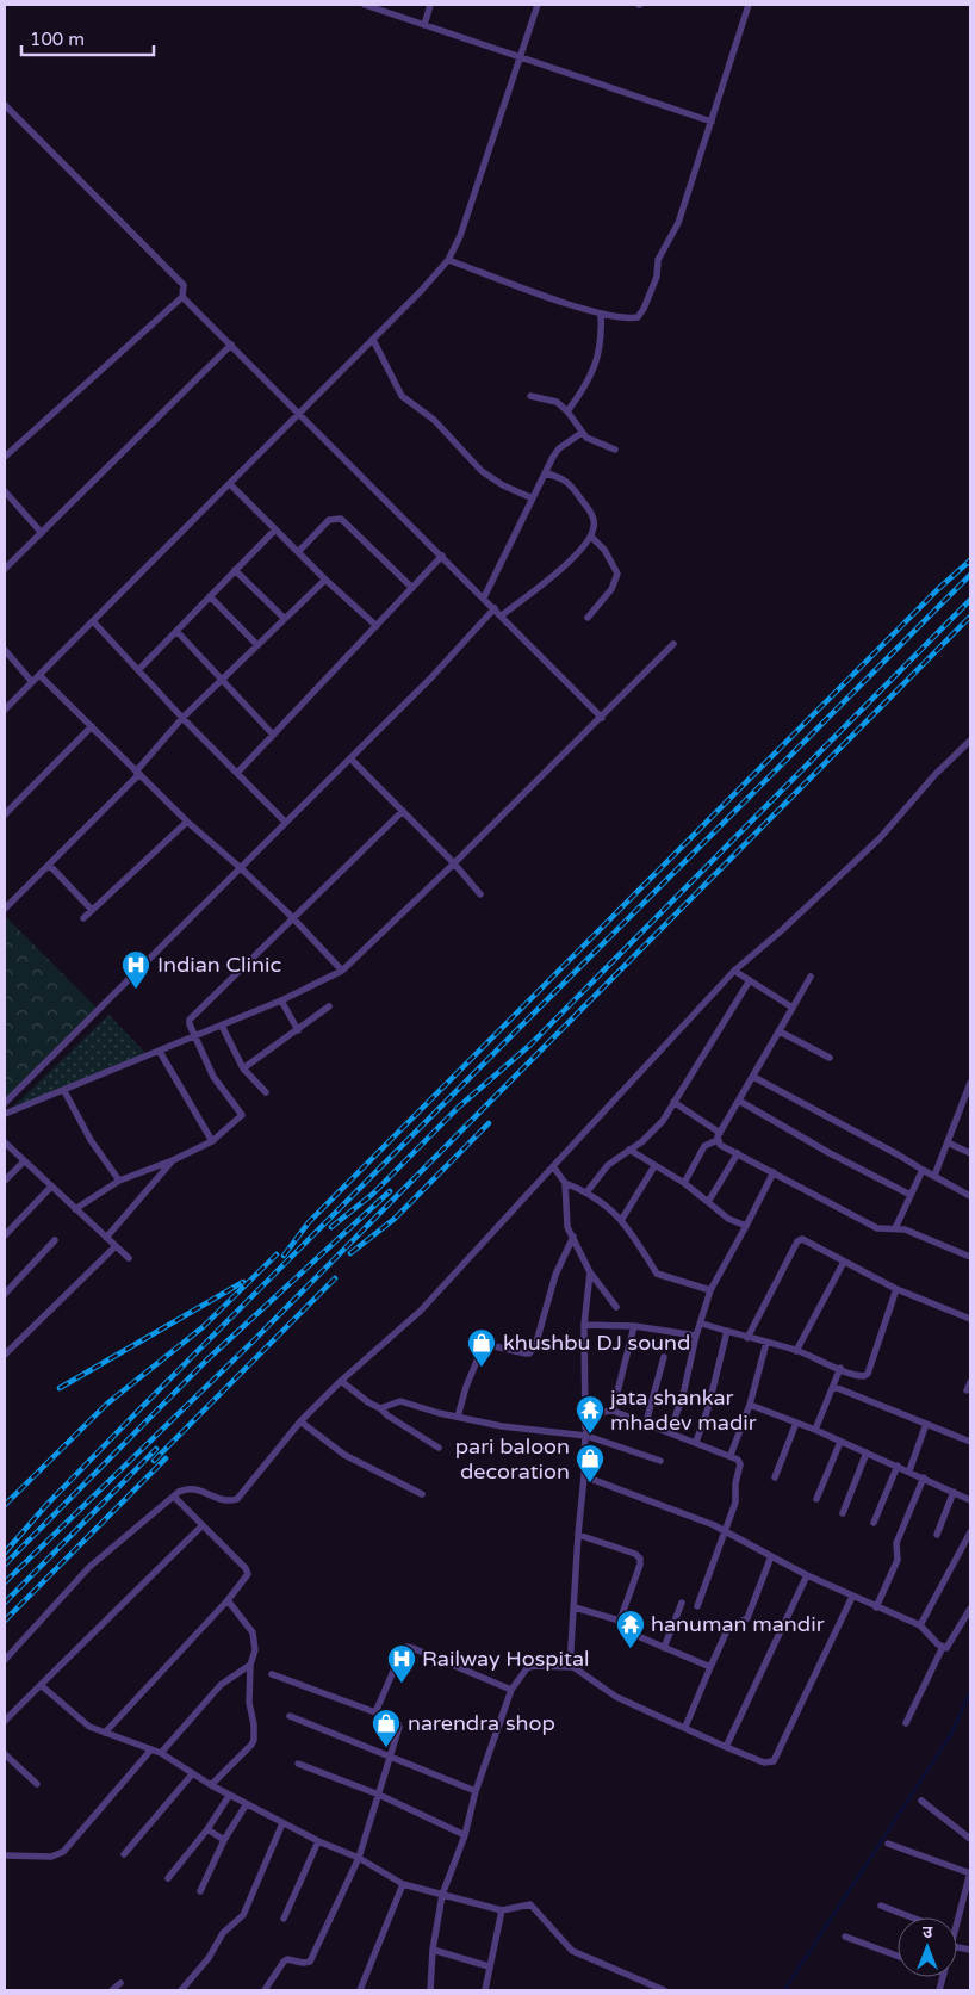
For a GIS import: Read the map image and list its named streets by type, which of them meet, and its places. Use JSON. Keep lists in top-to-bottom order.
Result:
{
  "places": {
    "hospital": ["Indian Clinic", "Railway Hospital"],
    "shop": ["khushbu DJ sound", "pari baloon decoration", "narendra shop"],
    "temple": ["jata shankar mhadev madir", "hanuman mandir"]
  },
  "scale_bar": "100 m",
  "north": "top"
}
